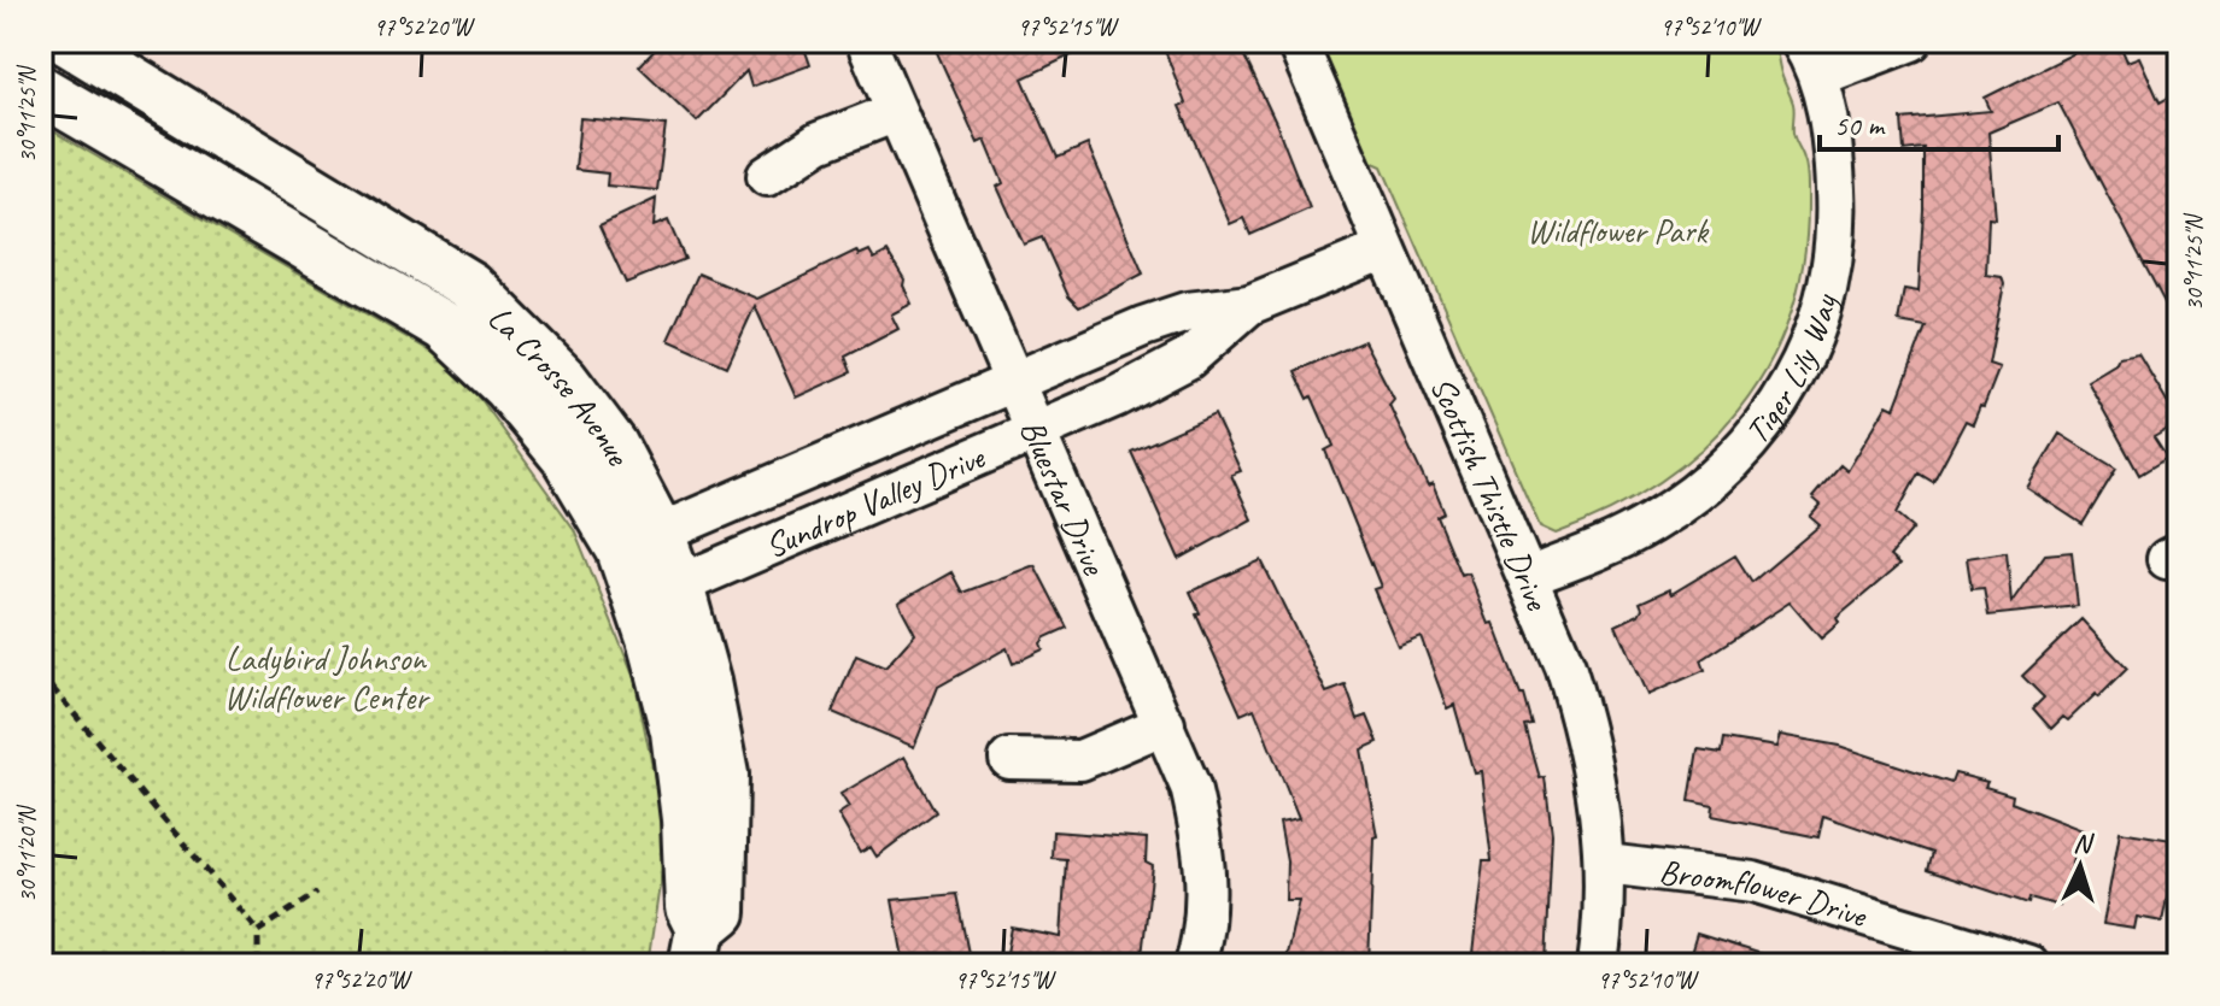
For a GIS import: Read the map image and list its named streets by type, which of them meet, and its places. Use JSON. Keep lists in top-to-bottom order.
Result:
{
  "streets": {
    "street": [
      "Tiger Lily Way",
      "La Crosse Avenue",
      "Scottish Thistle Drive",
      "Bluestar Drive",
      "Sundrop Valley Drive",
      "Broomflower Drive"
    ]
  },
  "crossings": [
    ["Tiger Lily Way", "Scottish Thistle Drive"],
    ["La Crosse Avenue", "Sundrop Valley Drive"],
    ["Scottish Thistle Drive", "Sundrop Valley Drive"],
    ["Scottish Thistle Drive", "Broomflower Drive"],
    ["Bluestar Drive", "Sundrop Valley Drive"]
  ],
  "parks": ["Wildflower Park", "Ladybird Johnson Wildflower Center"],
  "scale_bar": "50 m",
  "north": "top",
  "coordinates": [
    "97°52'20\"W",
    "97°52'15\"W",
    "97°52'10\"W",
    "30°11'25\"N",
    "30°11'20\"N"
  ]
}
